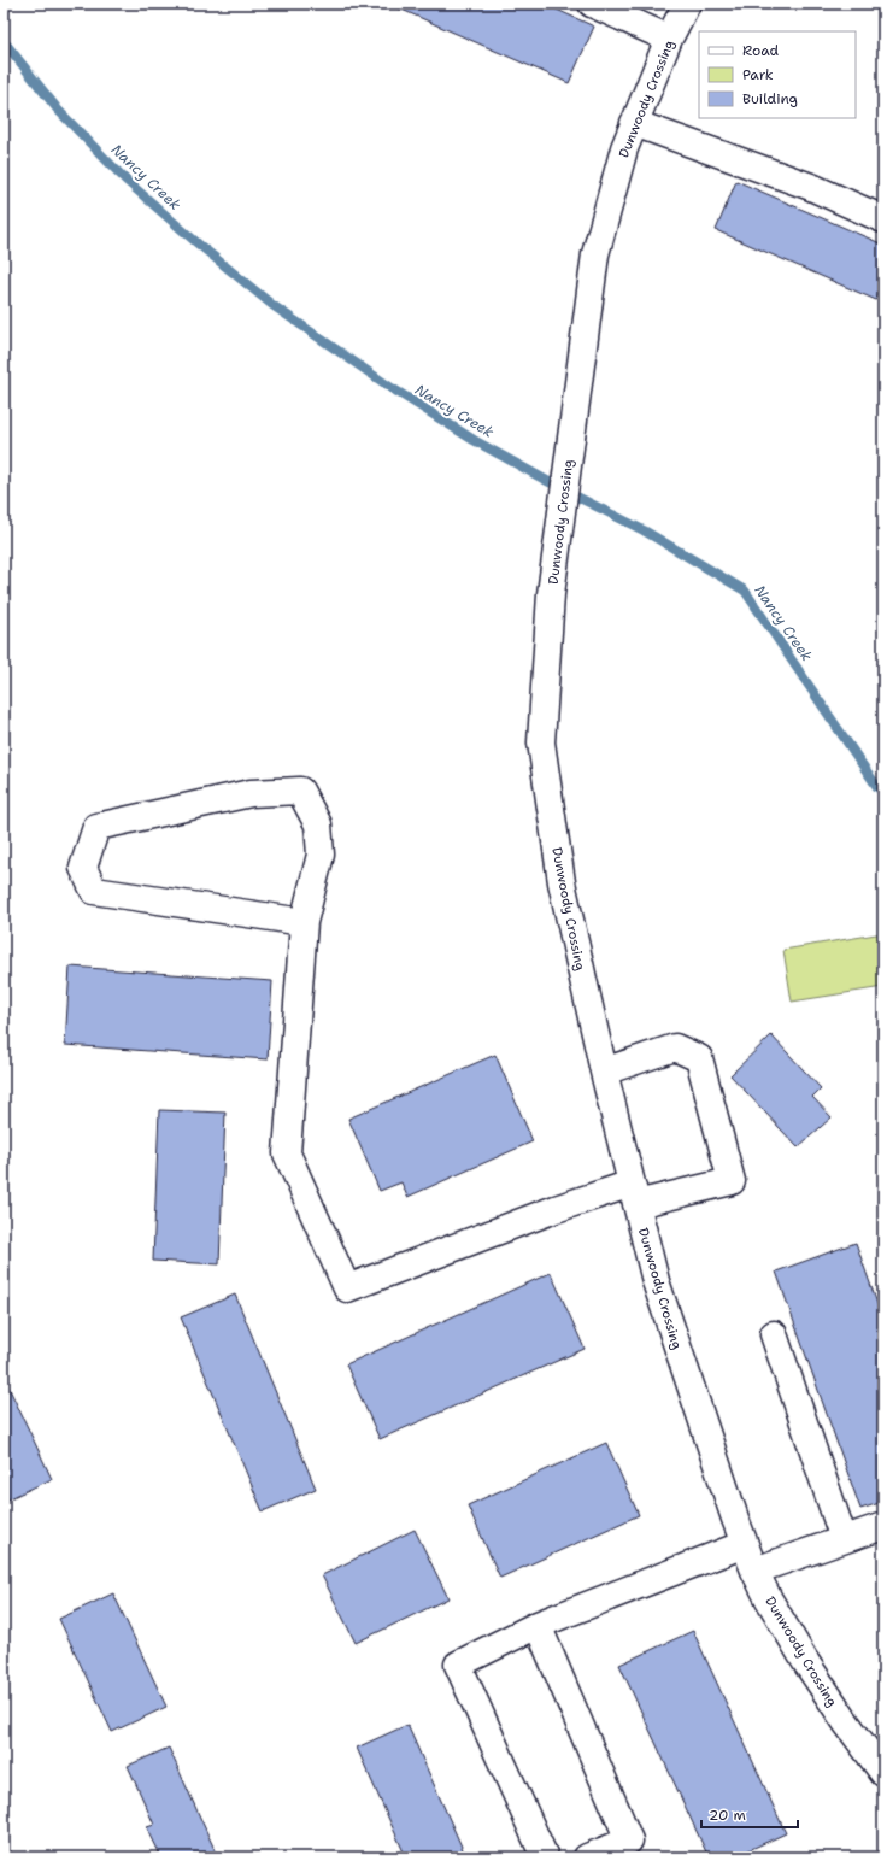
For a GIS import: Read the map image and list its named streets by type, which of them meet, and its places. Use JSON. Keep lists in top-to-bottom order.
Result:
{
  "streets": {
    "street": ["Dunwoody Crossing"]
  },
  "water": ["Nancy Creek"],
  "legend": ["Road", "Park", "Building"],
  "scale_bar": "20 m"
}
